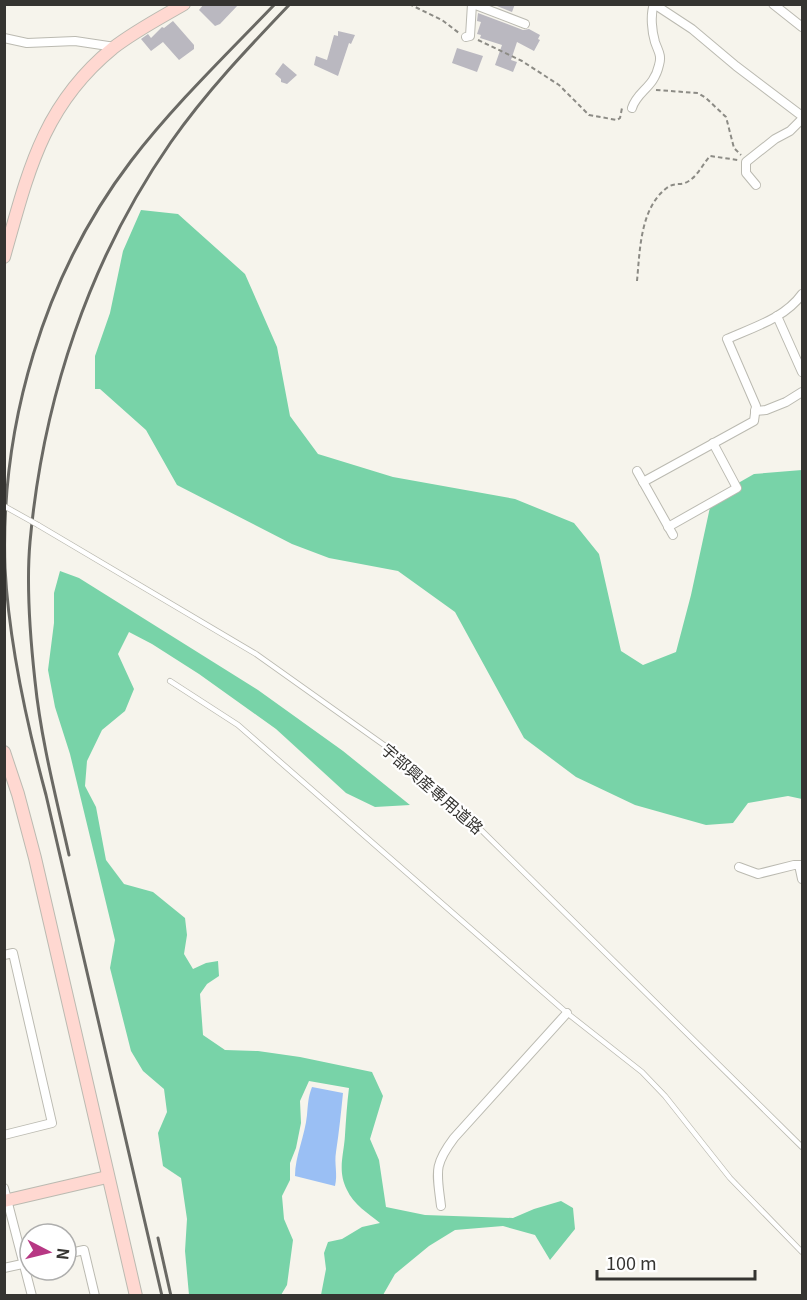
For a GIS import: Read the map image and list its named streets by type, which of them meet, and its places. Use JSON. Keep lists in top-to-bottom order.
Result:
{
  "streets": {
    "lane": ["宇部興産専用道路"]
  },
  "scale_bar": "100 m",
  "north": "right"
}
